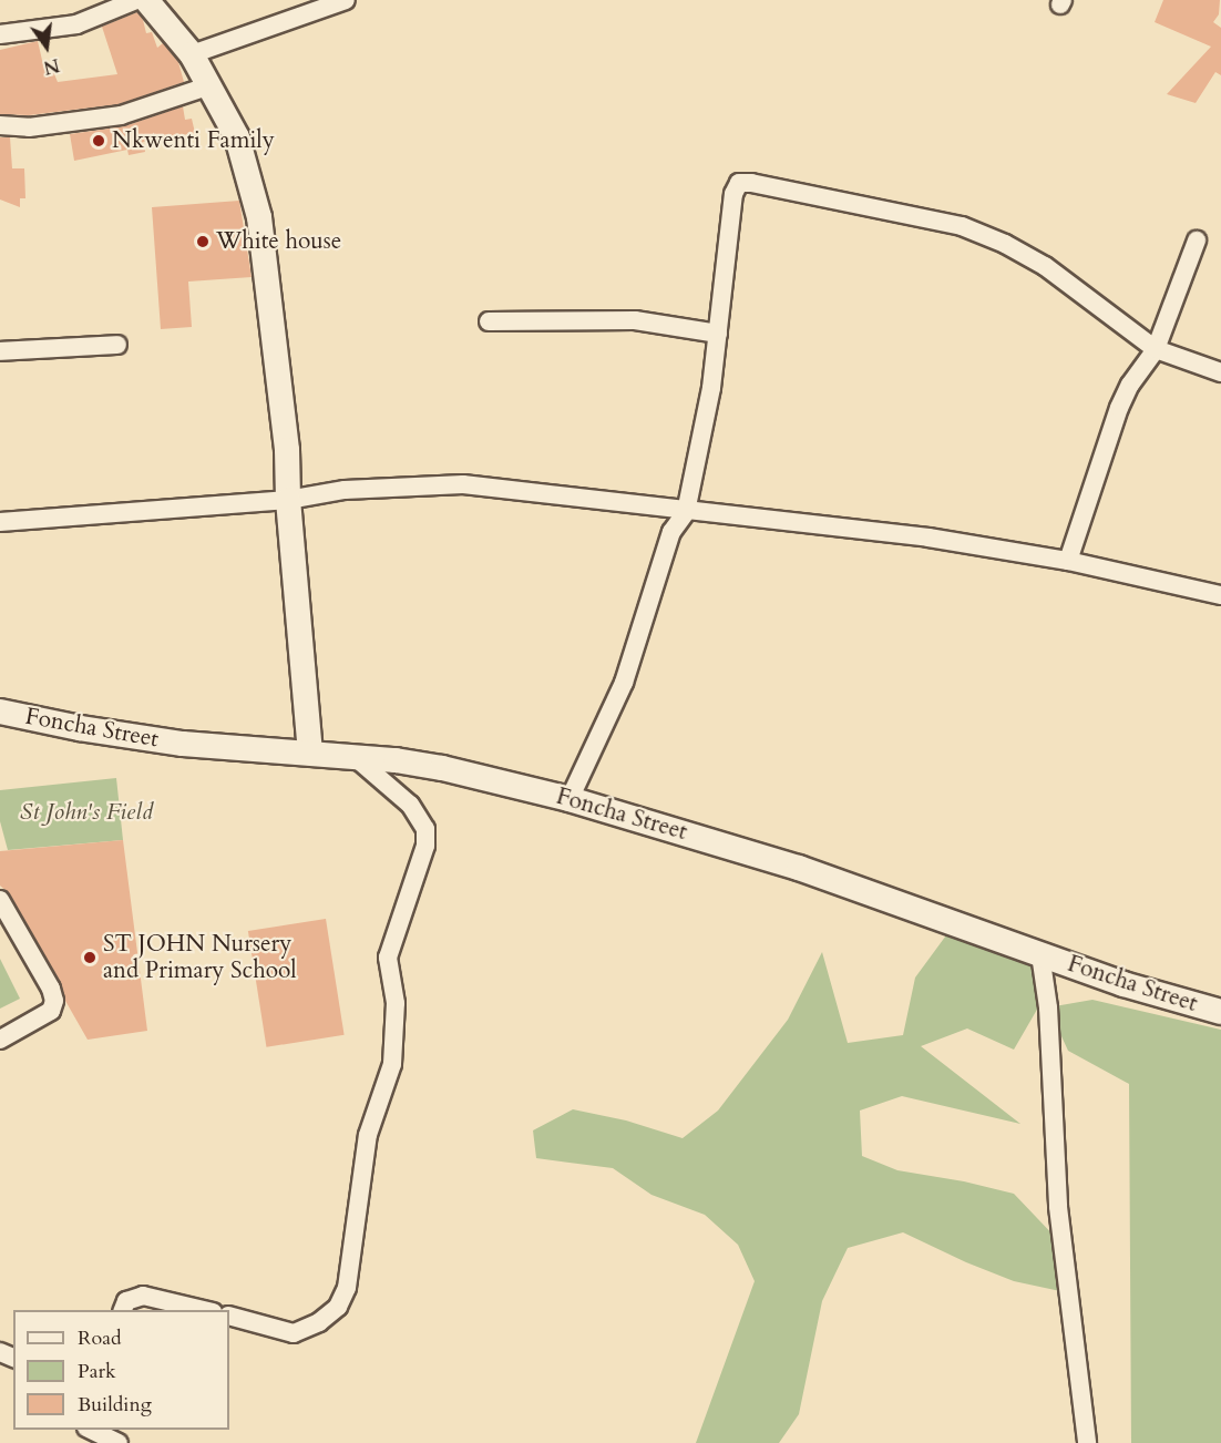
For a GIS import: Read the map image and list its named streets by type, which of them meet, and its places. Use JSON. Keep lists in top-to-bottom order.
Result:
{
  "streets": {
    "main road": ["Foncha Street"]
  },
  "parks": ["St John's Field"],
  "places": ["Nkwenti Family", "White house", "ST JOHN Nursery and Primary School"],
  "legend": ["Road", "Park", "Building"],
  "north": "bottom"
}
